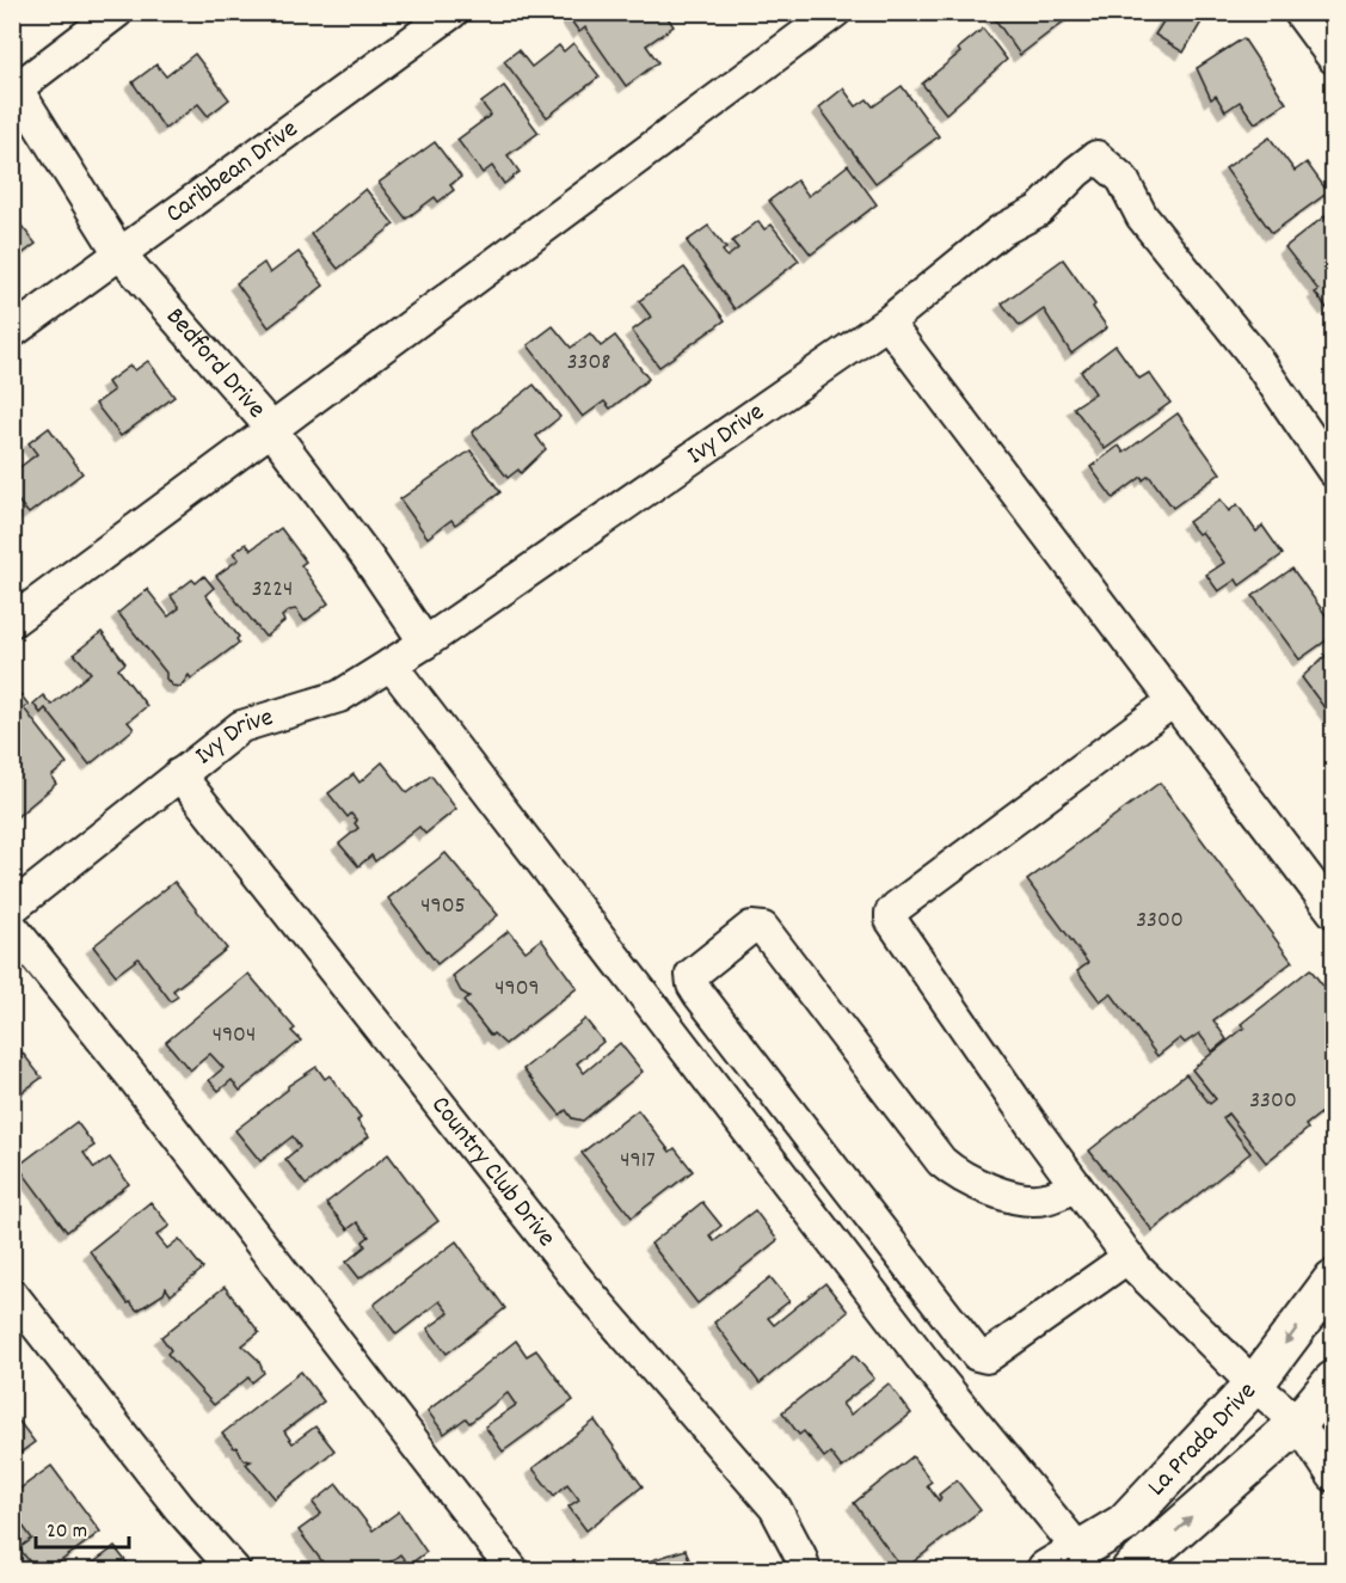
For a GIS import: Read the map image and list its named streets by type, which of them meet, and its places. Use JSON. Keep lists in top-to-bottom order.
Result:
{
  "streets": {
    "main road": ["La Prada Drive"],
    "street": [
      "Caribbean Drive",
      "Bedford Drive",
      "Ivy Drive",
      "Country Club Drive"
    ]
  },
  "crossings": [
    ["Caribbean Drive", "Bedford Drive"],
    ["Bedford Drive", "Ivy Drive"],
    ["Ivy Drive", "Country Club Drive"]
  ],
  "house_numbers": [
    "3308",
    "3224",
    "4905",
    "3300",
    "4909",
    "4904",
    "3300",
    "4917"
  ],
  "scale_bar": "20 m"
}
